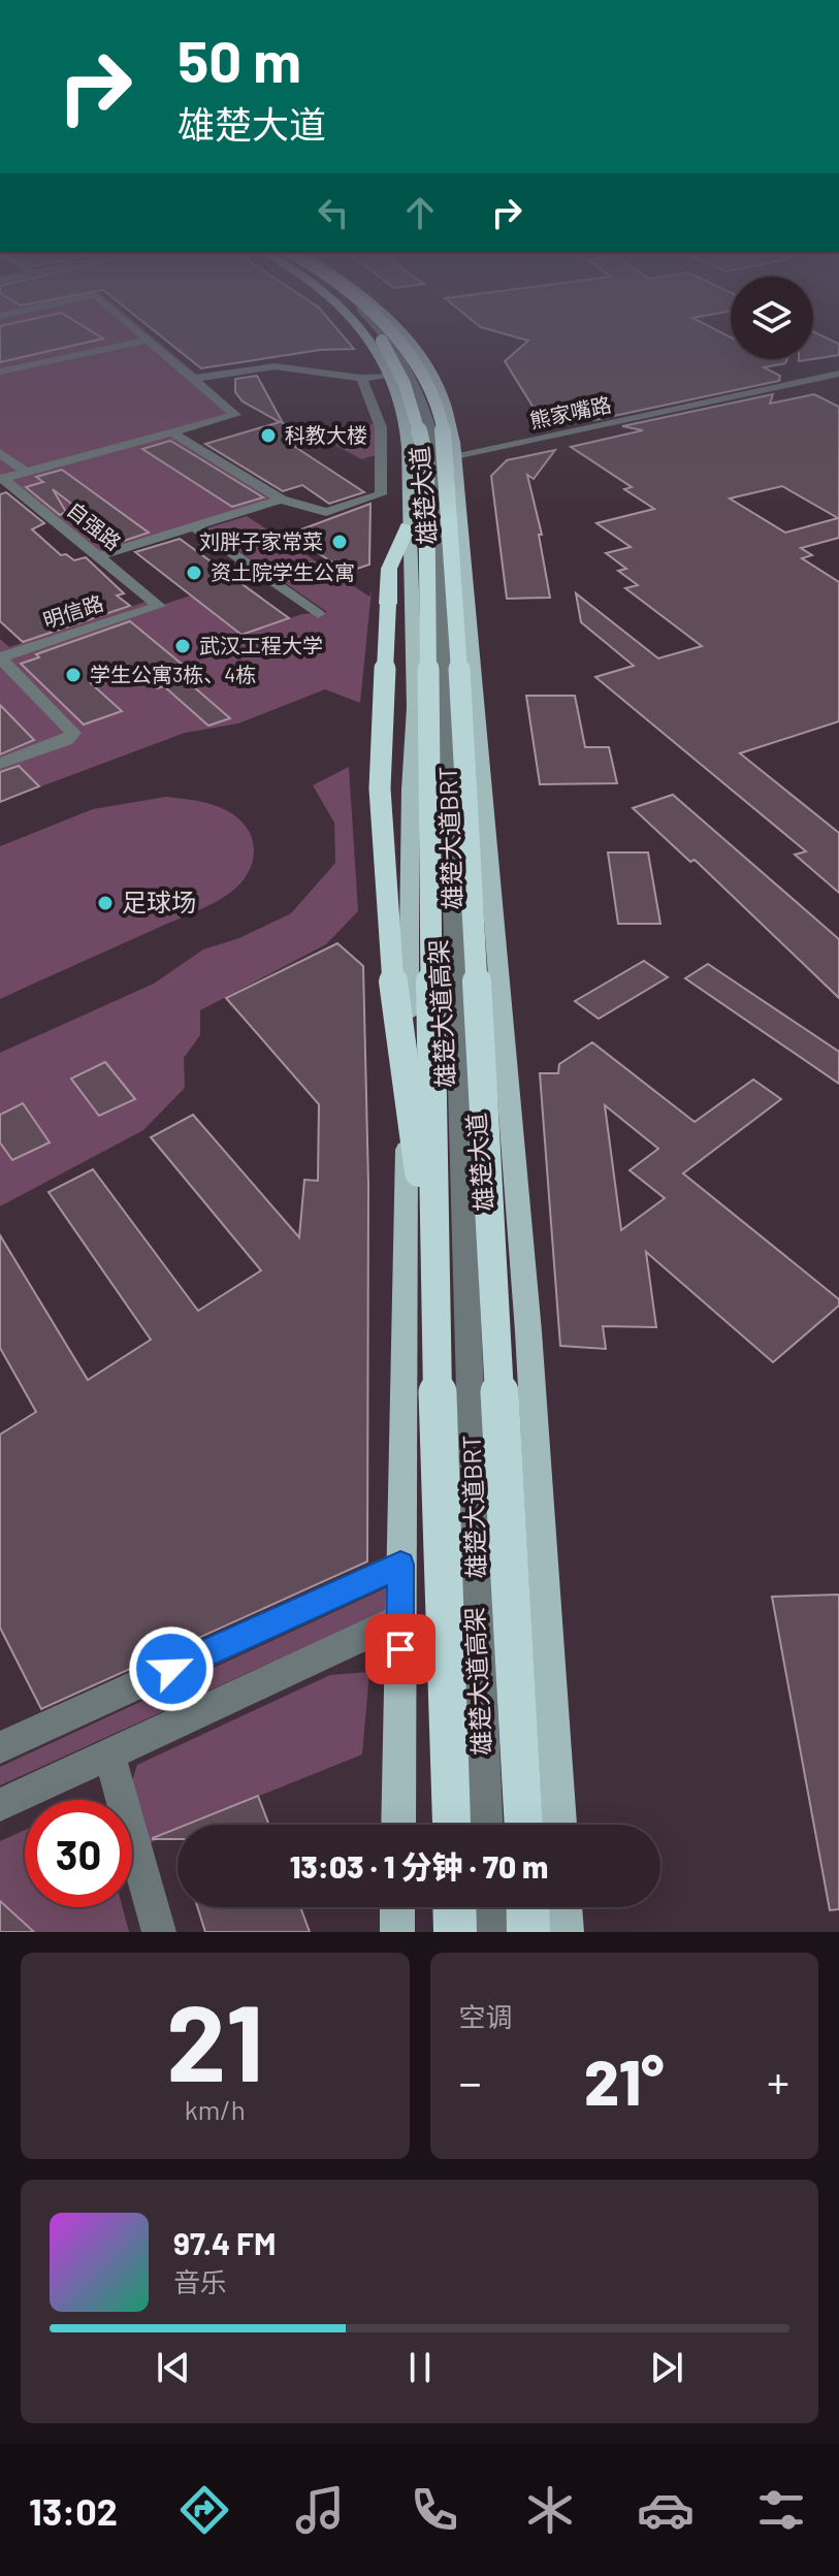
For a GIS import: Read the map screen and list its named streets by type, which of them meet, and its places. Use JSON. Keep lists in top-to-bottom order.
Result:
{
  "streets": {
    "highway": ["雄楚大道高架"],
    "main road": ["雄楚大道"],
    "street": [
      "熊家嘴路",
      "自强路",
      "明信路",
      "雄楚大道BRT"
    ]
  },
  "crossings": [
    ["熊家嘴路", "雄楚大道"],
    ["雄楚大道", "雄楚大道BRT"],
    ["自强路", "明信路"]
  ],
  "places": [
    "科教大楼",
    "刘胖子家常菜",
    "资土院学生公寓",
    "武汉工程大学",
    "学生公寓3栋、4栋",
    "足球场"
  ],
  "page": {
    "turn": ["50 m", "雄楚大道"],
    "limit": "30",
    "trip": "13:03 · 1 分钟 · 70 m",
    "tile": [
      ["21", "km/h"],
      "空调"
    ],
    "heat": ["−", "21°", "+"],
    "song": ["97.4 FM", "音乐"],
    "tabs": "13:02"
  }
}
